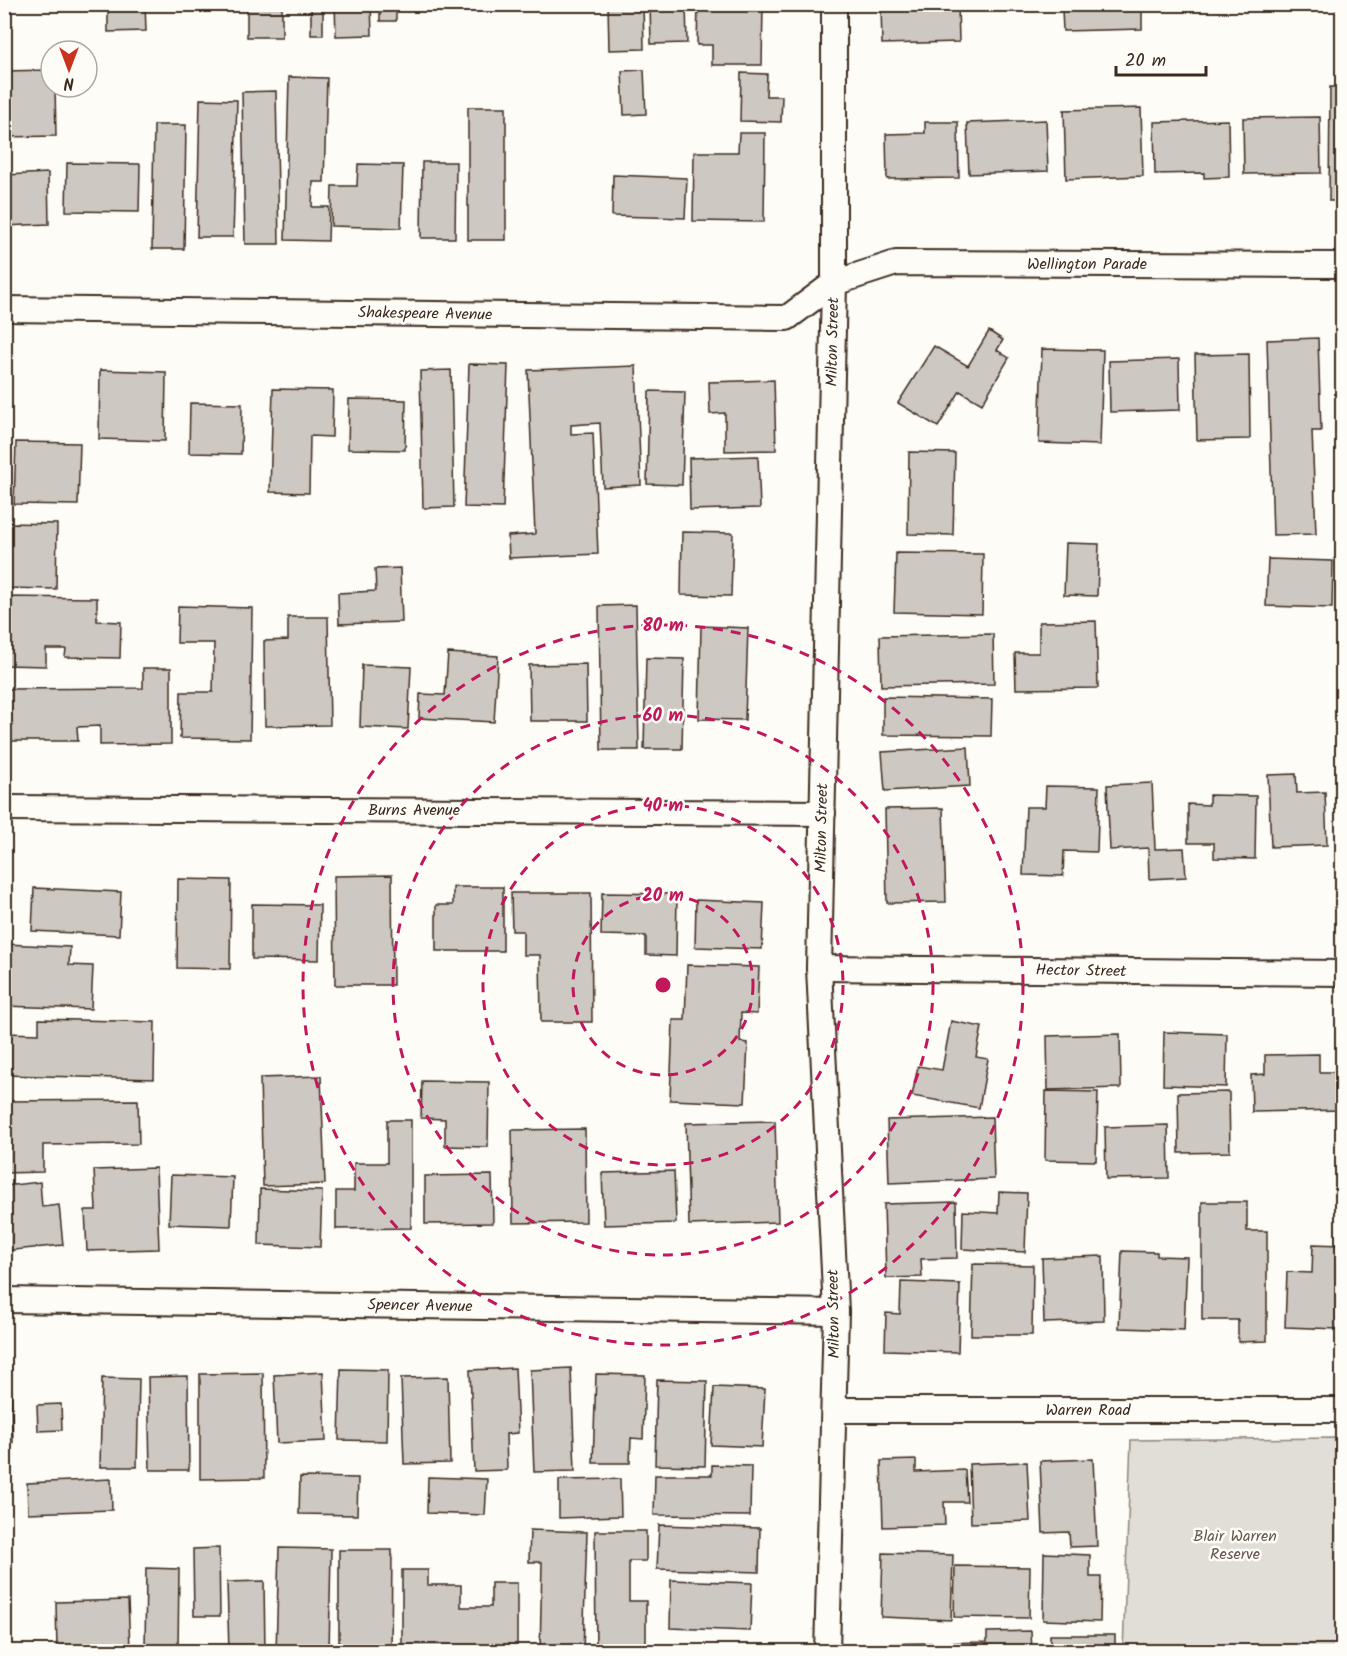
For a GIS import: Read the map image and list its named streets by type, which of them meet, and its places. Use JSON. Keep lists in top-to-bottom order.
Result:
{
  "streets": {
    "street": [
      "Wellington Parade",
      "Shakespeare Avenue",
      "Milton Street",
      "Burns Avenue",
      "Hector Street",
      "Spencer Avenue",
      "Warren Road"
    ]
  },
  "crossings": [
    ["Wellington Parade", "Shakespeare Avenue"],
    ["Wellington Parade", "Milton Street"],
    ["Shakespeare Avenue", "Milton Street"],
    ["Milton Street", "Burns Avenue"],
    ["Milton Street", "Hector Street"],
    ["Milton Street", "Spencer Avenue"],
    ["Milton Street", "Warren Road"]
  ],
  "parks": ["Blair Warren Reserve"],
  "scale_bar": "20 m",
  "north": "bottom",
  "rings": [
    "80 m",
    "60 m",
    "40 m",
    "20 m"
  ]
}
